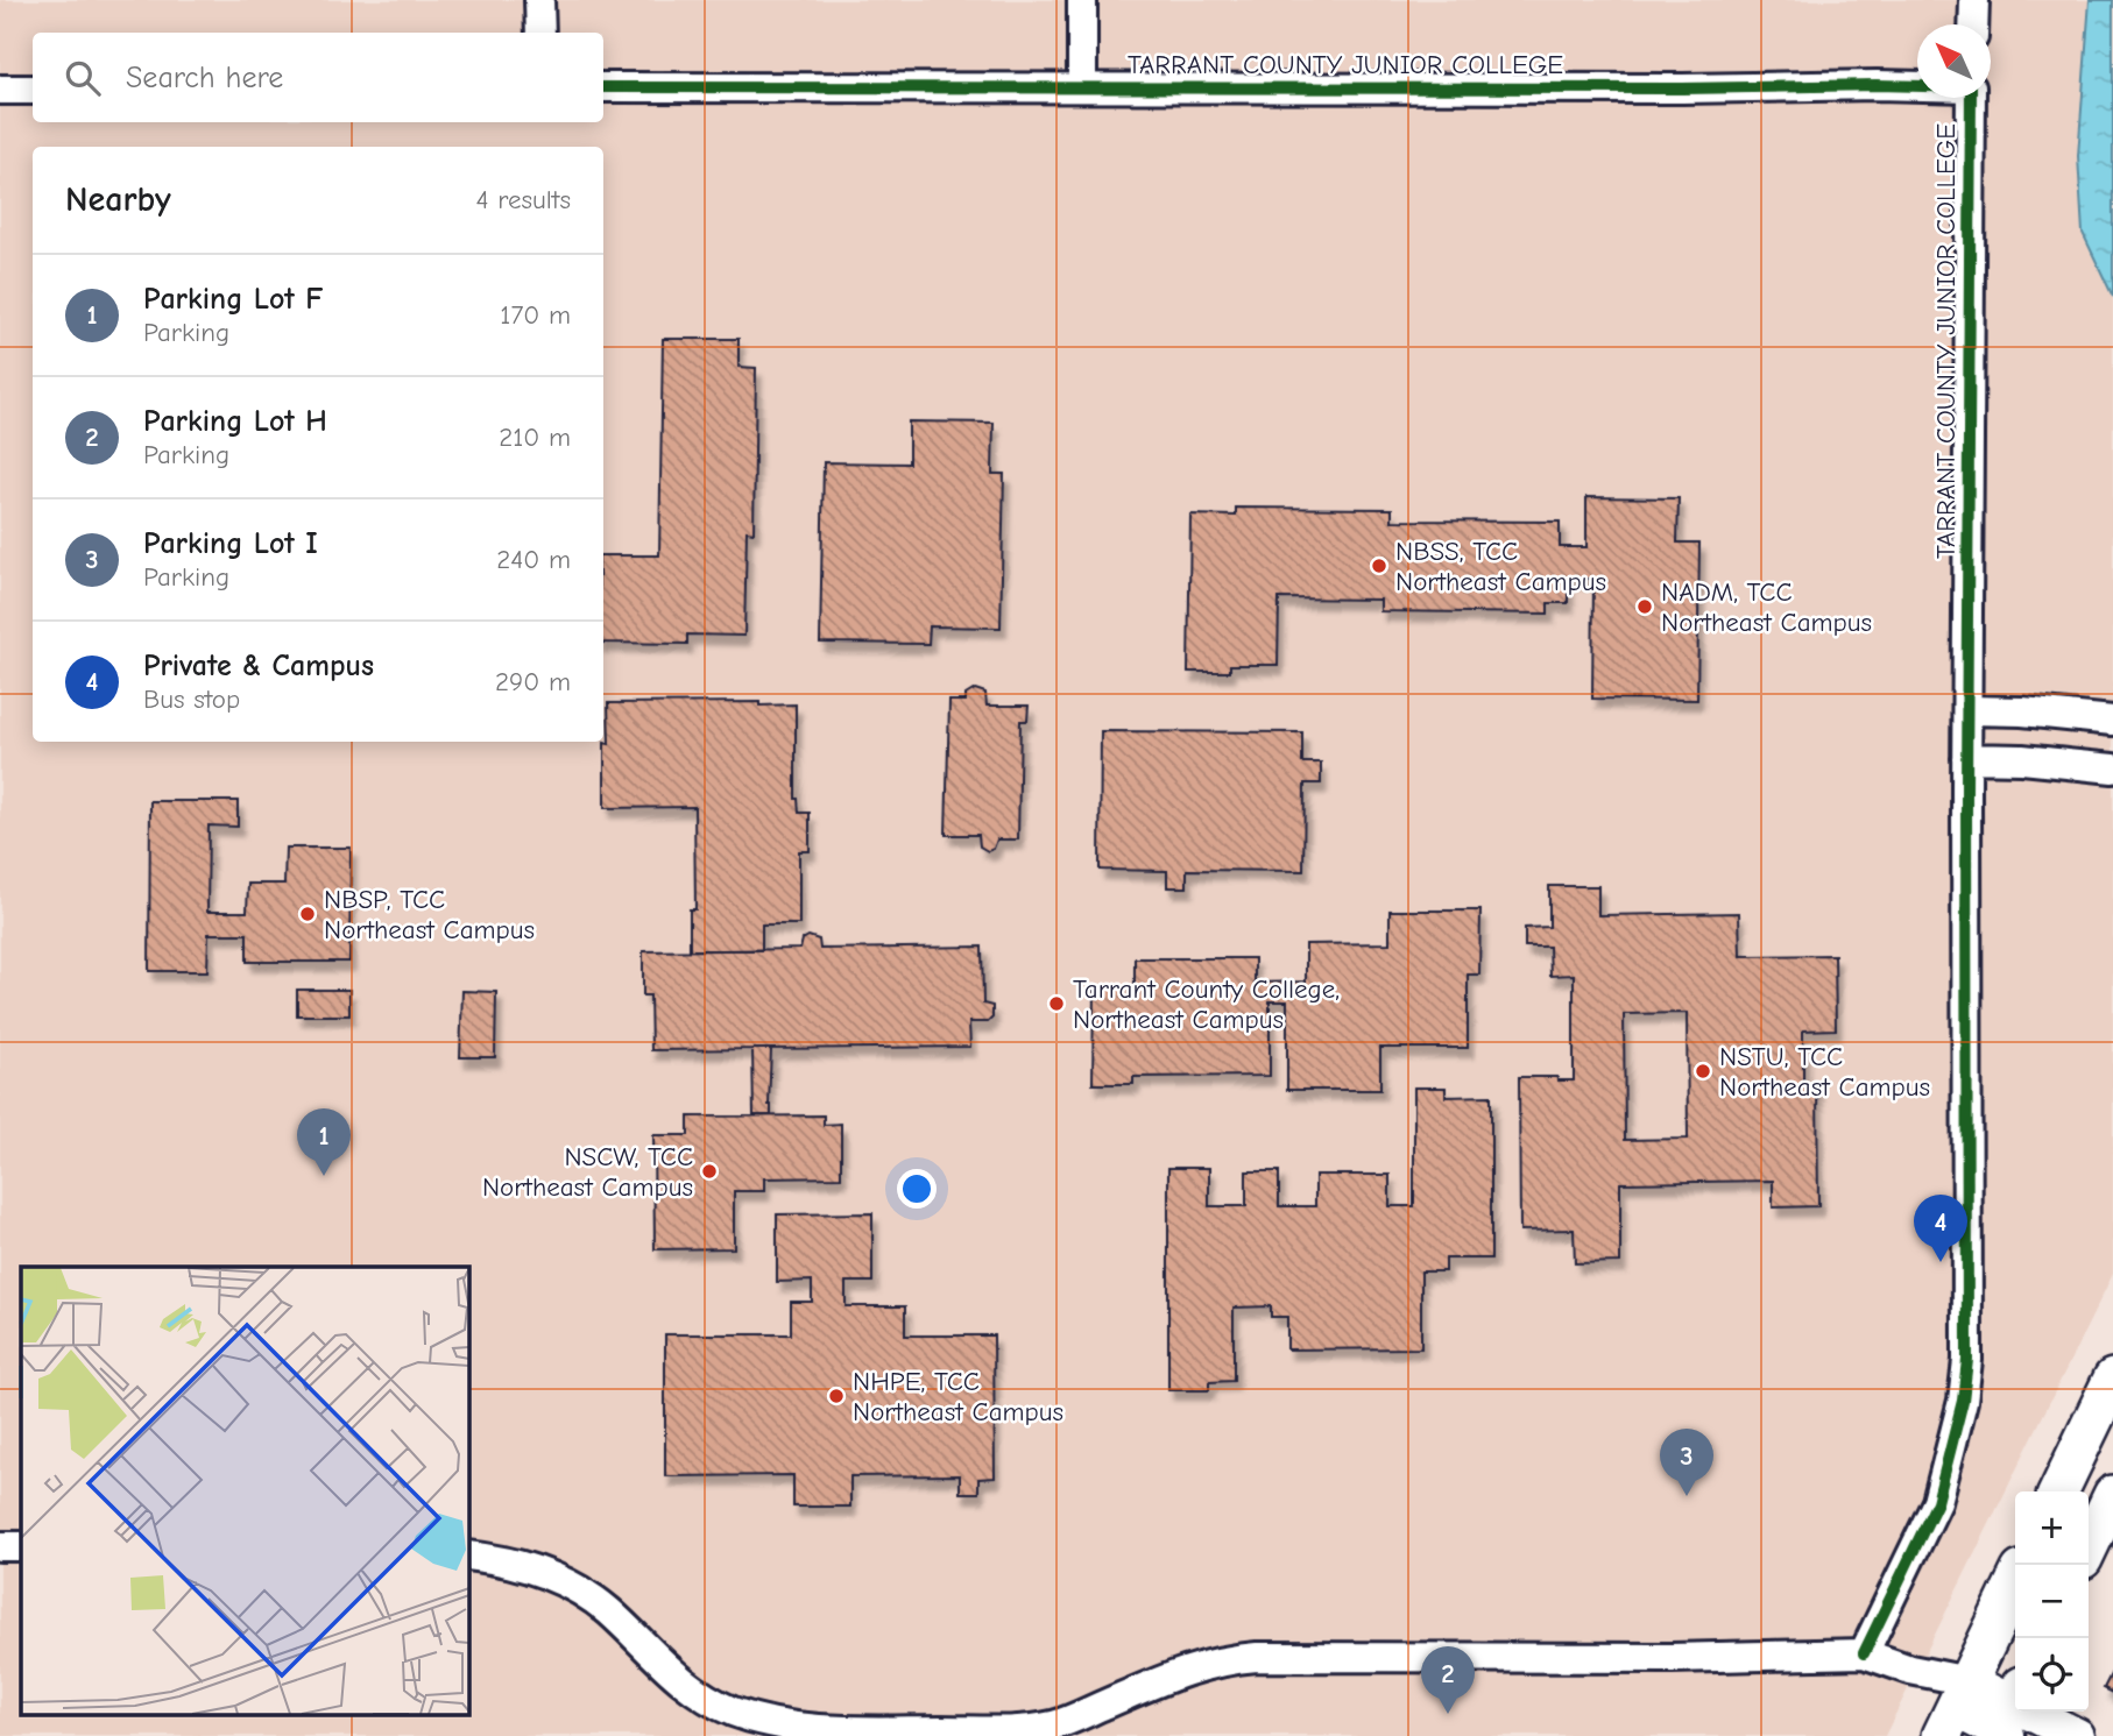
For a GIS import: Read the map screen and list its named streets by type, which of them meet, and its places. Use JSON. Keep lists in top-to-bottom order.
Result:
{
  "streets": {
    "street": ["TARRANT COUNTY JUNIOR COLLEGE"]
  },
  "places": [
    "NBSS, TCC Northeast Campus",
    "NADM, TCC Northeast Campus",
    "NBSP, TCC Northeast Campus",
    "Tarrant County College, Northeast Campus",
    "NSTU, TCC Northeast Campus",
    "NSCW, TCC Northeast Campus",
    "NHPE, TCC Northeast Campus"
  ],
  "north": "top left",
  "page": {
    "search": "Search here",
    "heading": ["Nearby", "4 results"],
    "list": [
      {
        "mark": "1",
        "name": "Parking Lot F",
        "note": "Parking",
        "value": "170 m"
      },
      {
        "mark": "2",
        "name": "Parking Lot H",
        "note": "Parking",
        "value": "210 m"
      },
      {
        "mark": "3",
        "name": "Parking Lot I",
        "note": "Parking",
        "value": "240 m"
      },
      {
        "mark": "4",
        "name": "Private & Campus",
        "note": "Bus stop",
        "value": "290 m"
      }
    ],
    "pins": [
      "1",
      "4",
      "3",
      "2"
    ],
    "map_buttons": ["+", "−"]
  }
}
